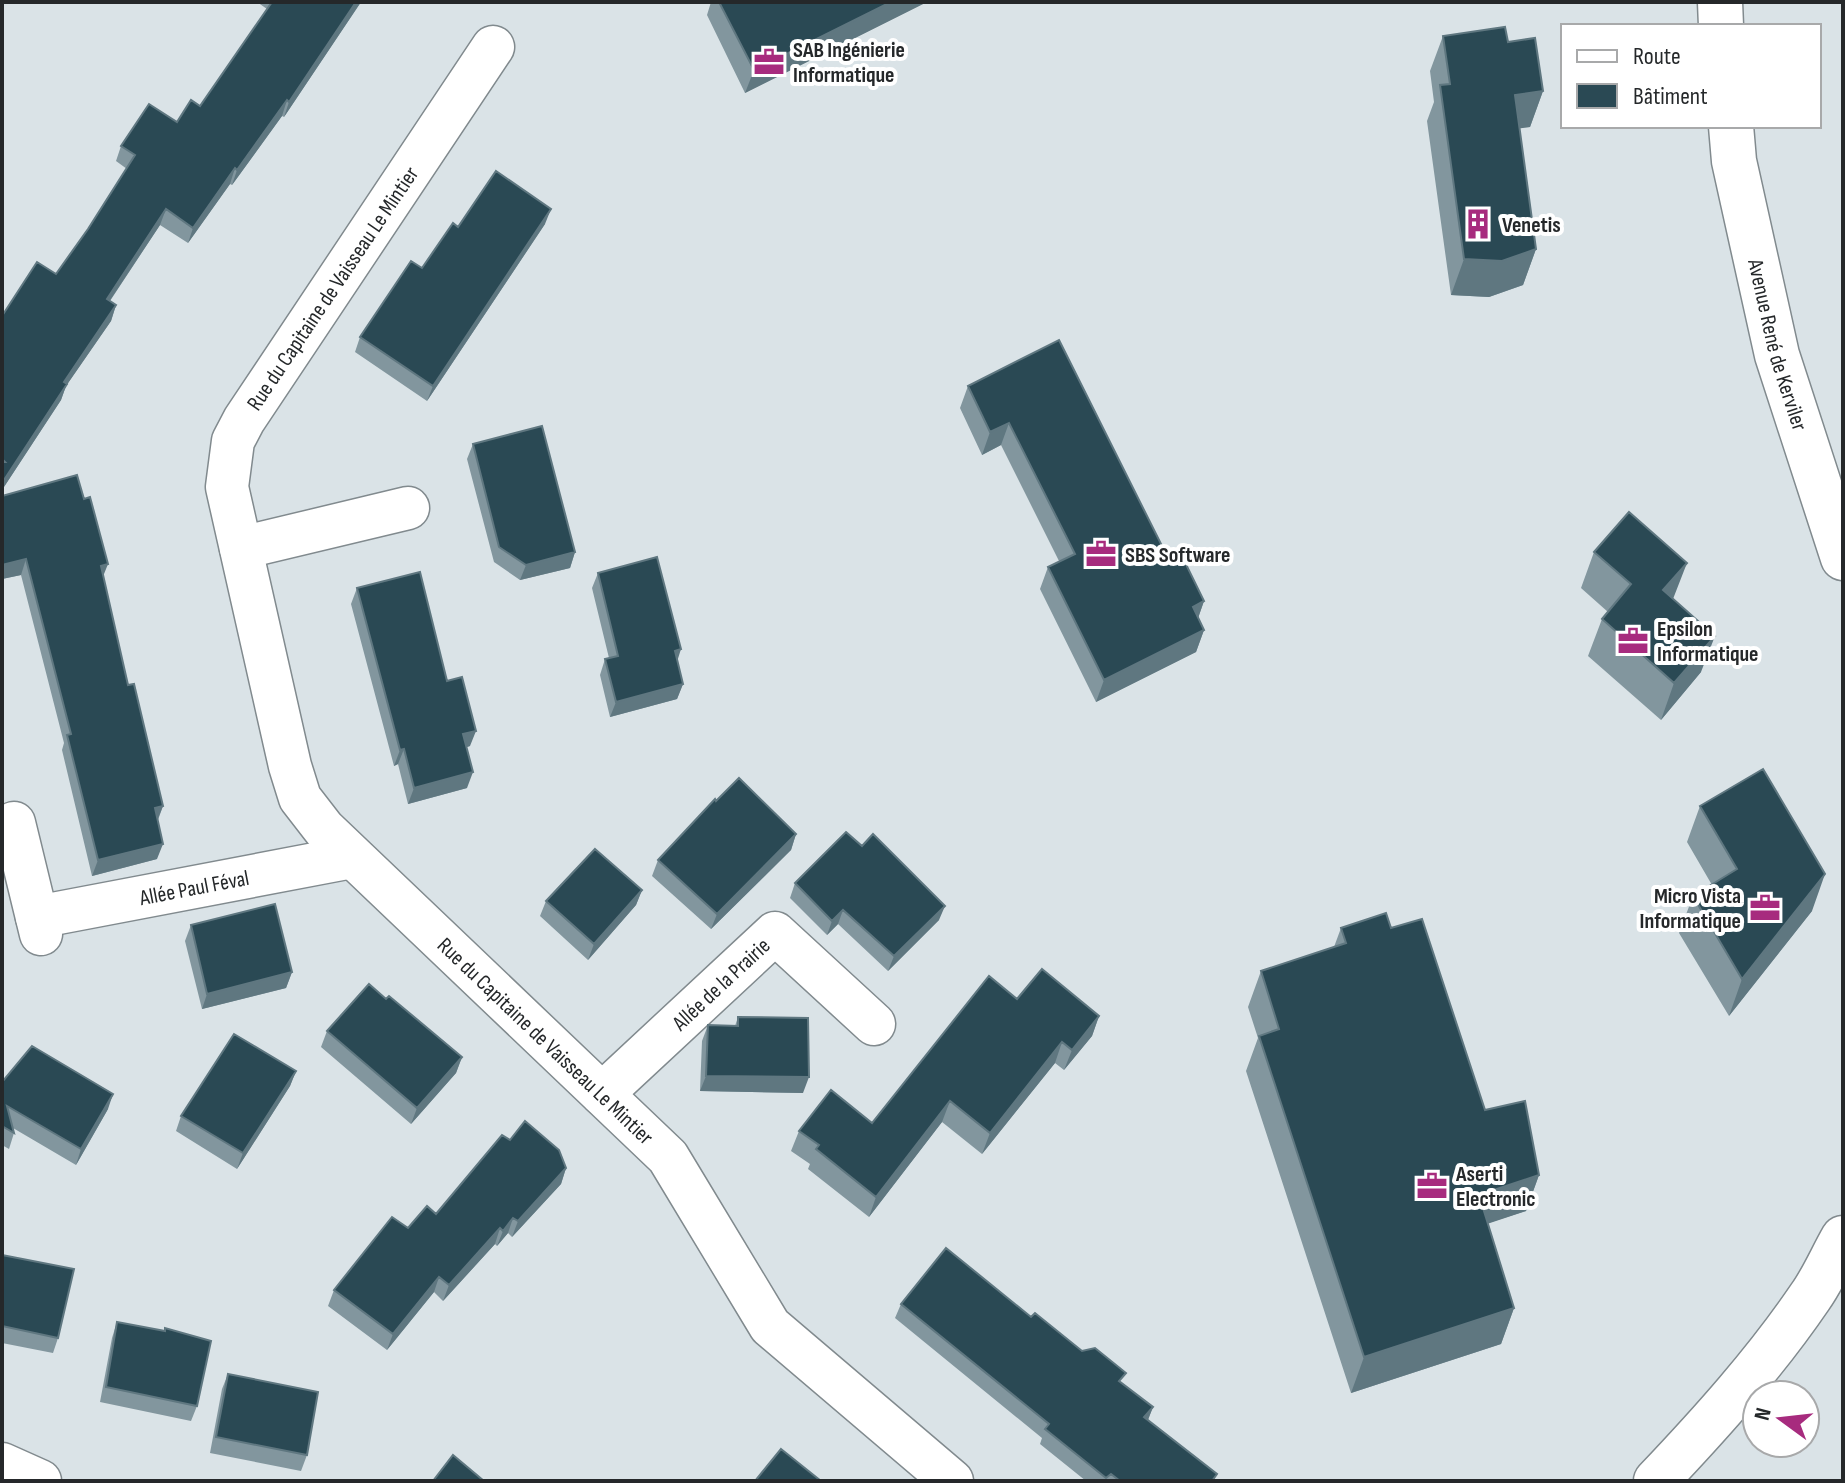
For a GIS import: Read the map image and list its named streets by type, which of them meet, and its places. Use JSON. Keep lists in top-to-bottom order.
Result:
{
  "streets": {
    "main road": ["Avenue René de Kerviler"],
    "street": ["Rue du Capitaine de Vaisseau Le Mintier", "Allée Paul Féval", "Allée de la Prairie"]
  },
  "crossings": [
    ["Rue du Capitaine de Vaisseau Le Mintier", "Allée Paul Féval"],
    ["Rue du Capitaine de Vaisseau Le Mintier", "Allée de la Prairie"]
  ],
  "places": {
    "office": [
      "SAB Ingénierie Informatique",
      "SBS Software",
      "Epsilon Informatique",
      "Micro Vista Informatique",
      "Aserti Electronic"
    ],
    "building": ["Venetis"]
  },
  "legend": ["Route", "Bâtiment"],
  "north": "left"
}
